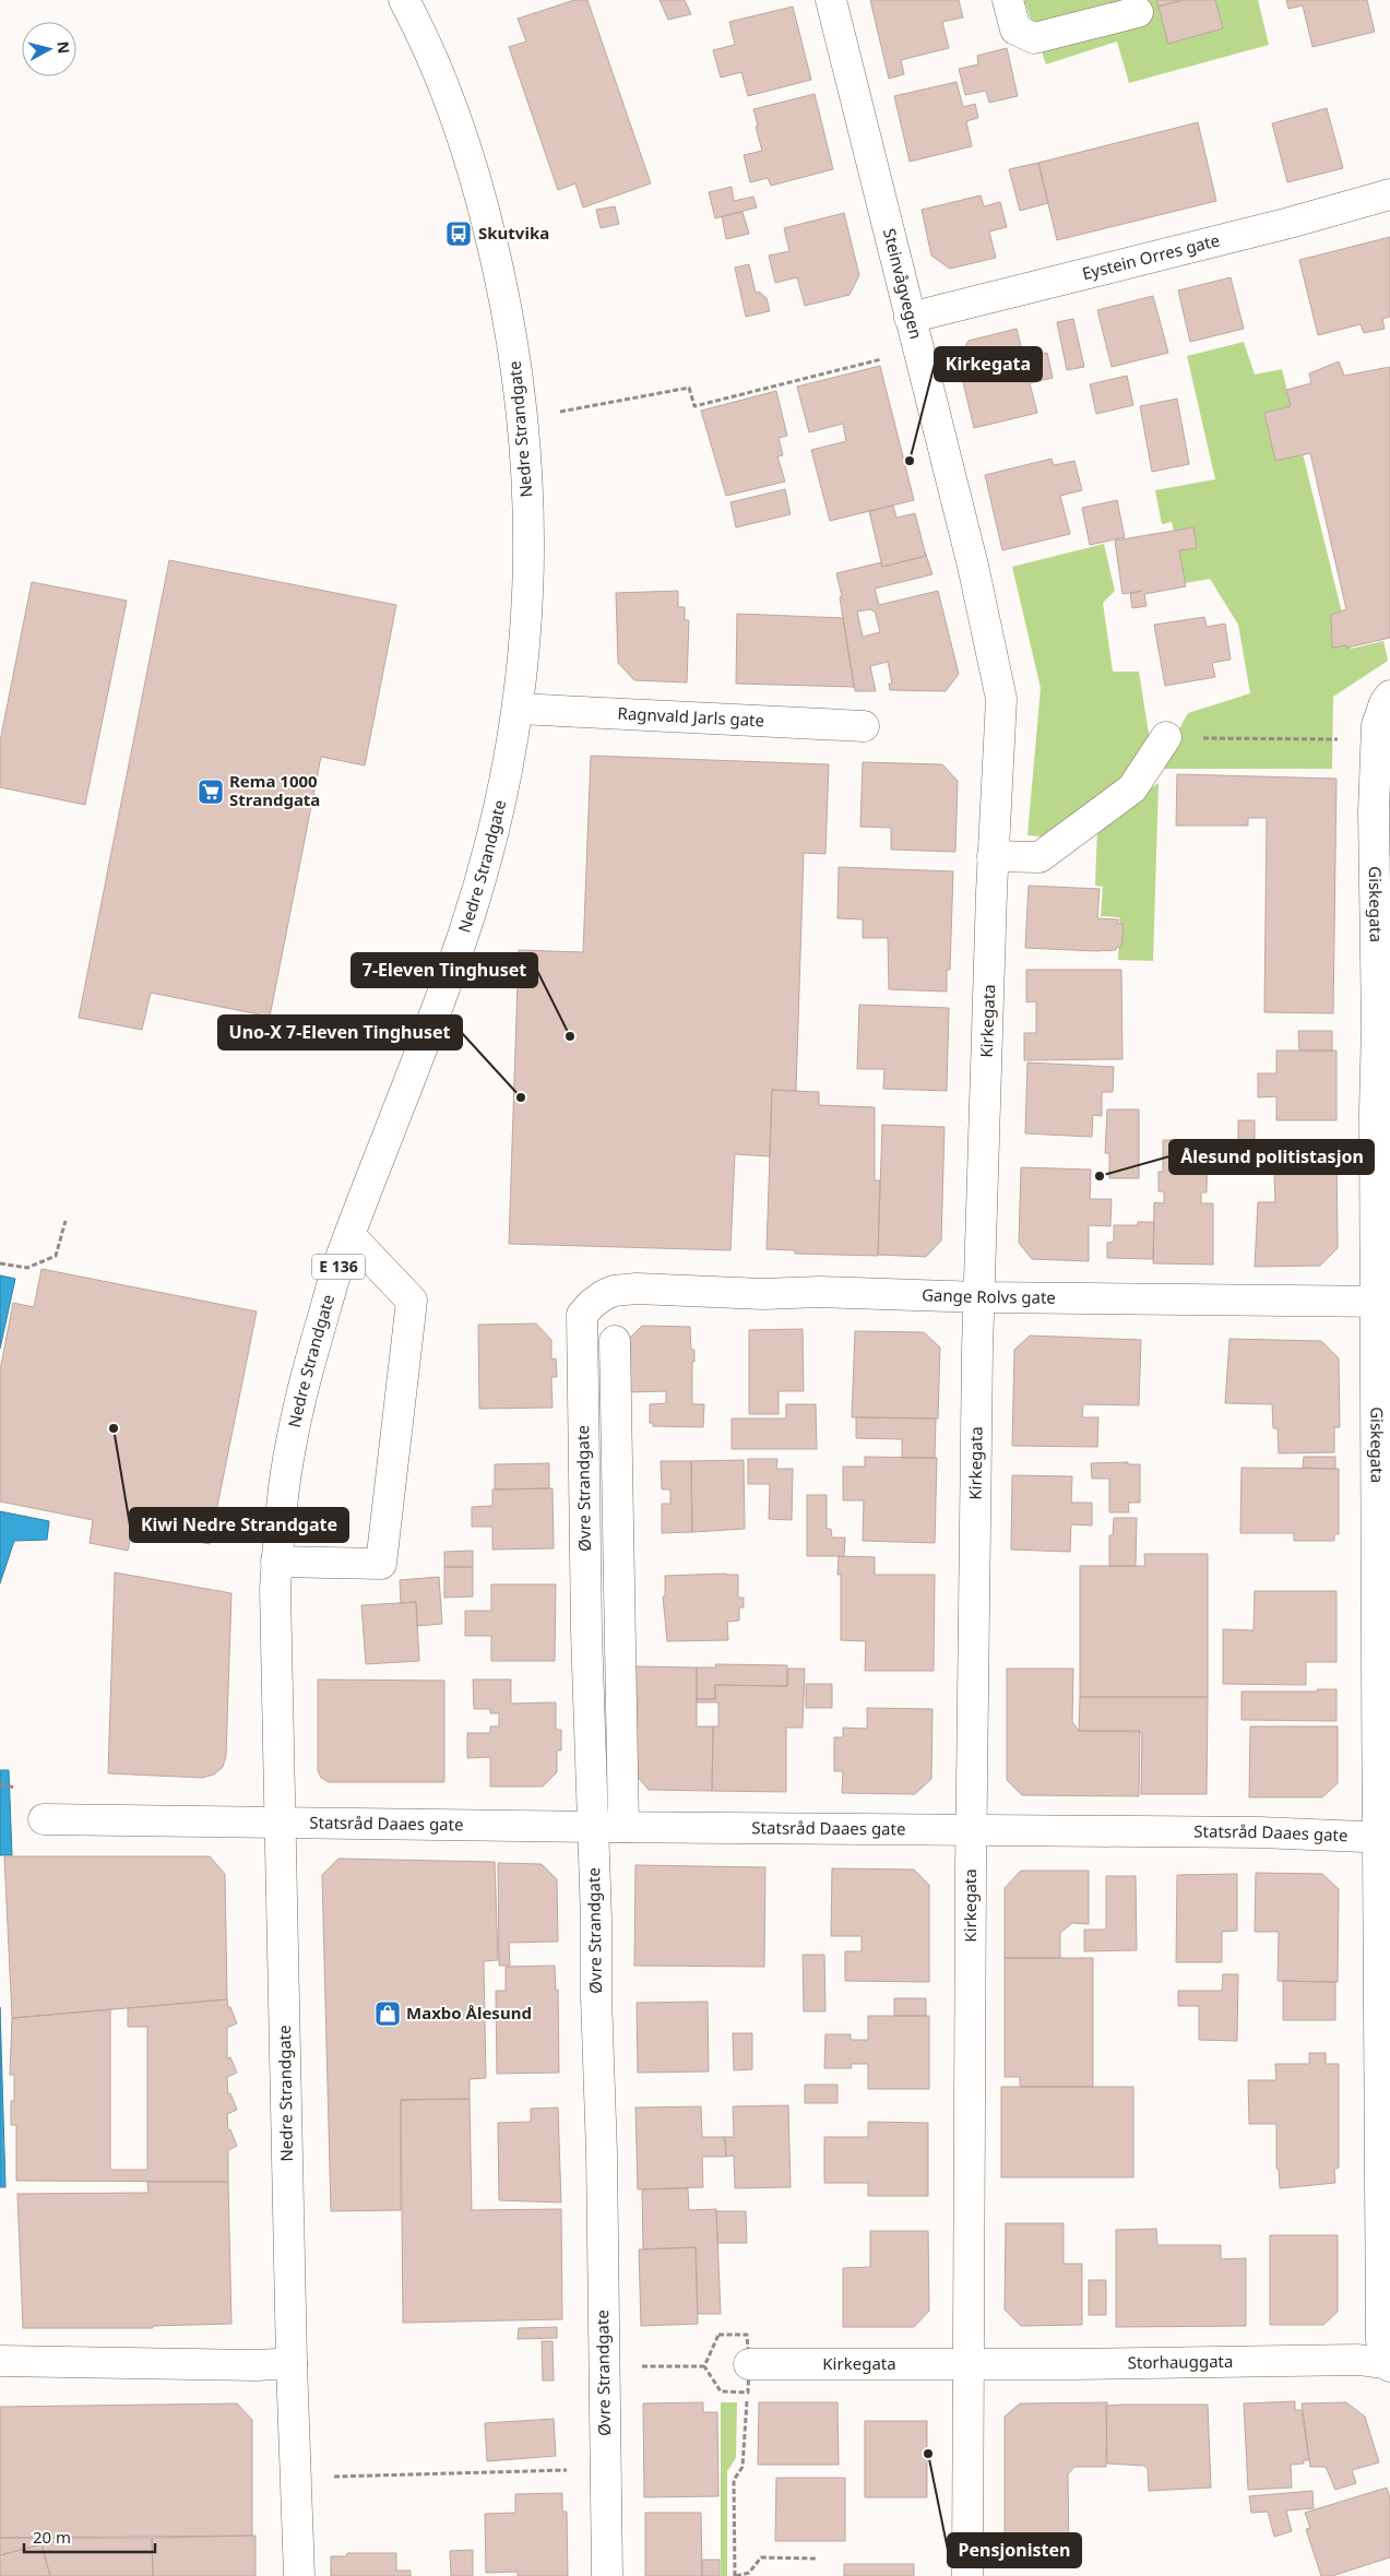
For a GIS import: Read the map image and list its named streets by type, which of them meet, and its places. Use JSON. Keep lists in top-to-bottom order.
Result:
{
  "streets": {
    "main road": [
      "Eystein Orres gate",
      "Steinvågvegen",
      "Nedre Strandgate",
      "Ragnvald Jarls gate",
      "Giskegata",
      "Kirkegata",
      "E 136",
      "Gange Rolvs gate",
      "Øvre Strandgate",
      "Statsråd Daaes gate",
      "Storhauggata"
    ]
  },
  "crossings": [
    ["Eystein Orres gate", "Steinvågvegen"],
    ["Steinvågvegen", "Kirkegata"],
    ["Nedre Strandgate", "Ragnvald Jarls gate"],
    ["Nedre Strandgate", "Statsråd Daaes gate"],
    ["Giskegata", "Gange Rolvs gate"],
    ["Giskegata", "Statsråd Daaes gate"],
    ["Giskegata", "Storhauggata"],
    ["Kirkegata", "Gange Rolvs gate"],
    ["Kirkegata", "Statsråd Daaes gate"],
    ["Kirkegata", "Storhauggata"],
    ["Gange Rolvs gate", "Øvre Strandgate"],
    ["Øvre Strandgate", "Statsråd Daaes gate"]
  ],
  "places": {
    "bus stop": ["Skutvika"],
    "other": [
      "Kirkegata",
      "7-Eleven Tinghuset",
      "Uno-X 7-Eleven Tinghuset",
      "Ålesund politistasjon",
      "Kiwi Nedre Strandgate",
      "Pensjonisten"
    ],
    "supermarket": ["Rema 1000 Strandgata"],
    "shop": ["Maxbo Ålesund"]
  },
  "scale_bar": "20 m",
  "north": "right"
}
